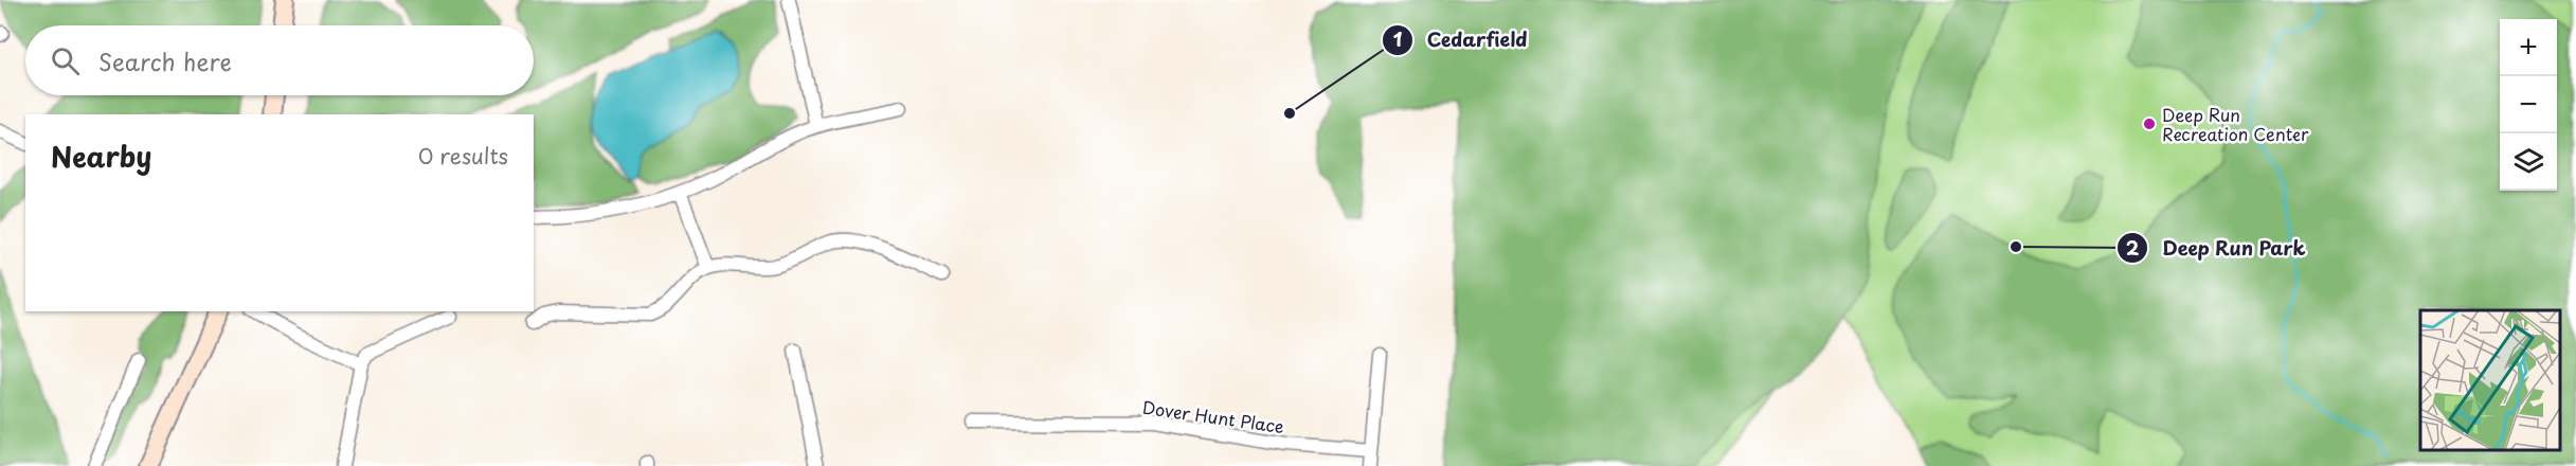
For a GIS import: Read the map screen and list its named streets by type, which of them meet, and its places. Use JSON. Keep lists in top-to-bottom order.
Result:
{
  "streets": {
    "street": ["Dover Hunt Place"]
  },
  "places": ["Cedarfield", "Deep Run Recreation Center", "Deep Run Park"],
  "page": {
    "map_buttons": ["+", "−"],
    "search": "Search here",
    "heading": ["Nearby", "0 results"]
  }
}
